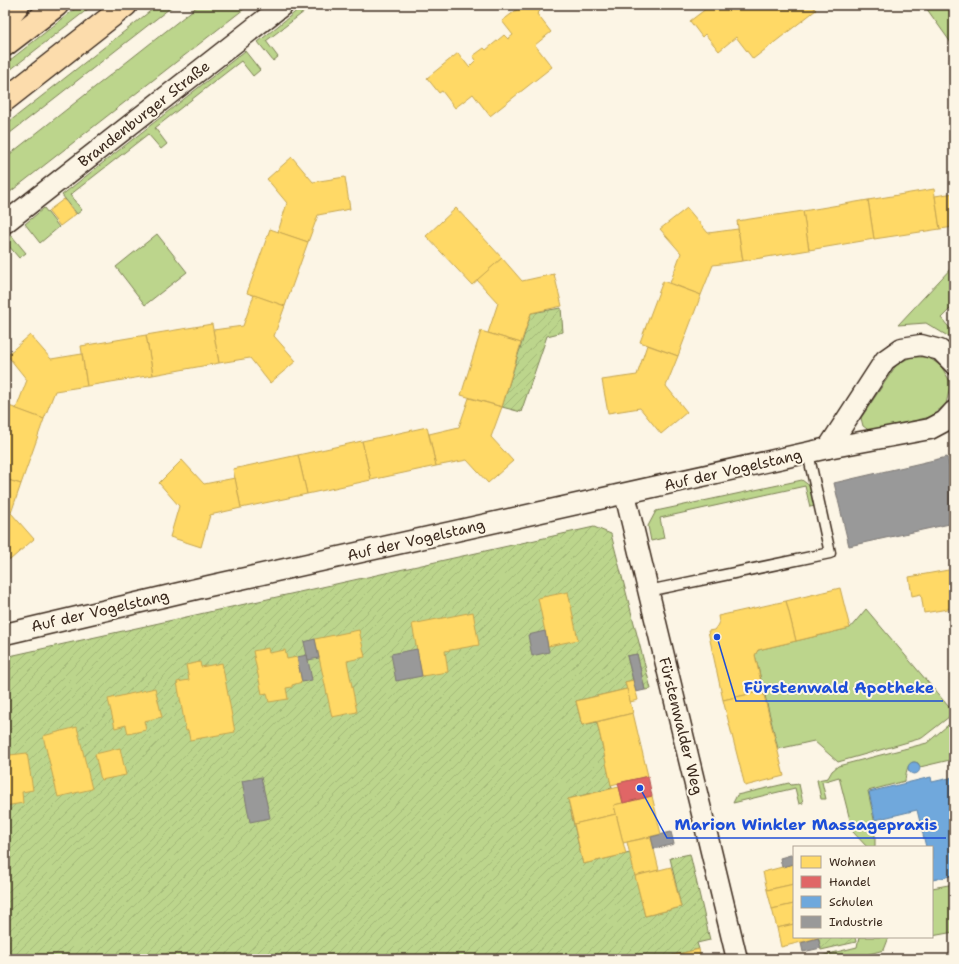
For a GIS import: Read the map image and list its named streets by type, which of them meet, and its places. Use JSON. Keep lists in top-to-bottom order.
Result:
{
  "streets": {
    "street": ["Brandenburger Straße", "Auf der Vogelstang", "Fürstenwalder Weg"]
  },
  "crossings": [
    ["Auf der Vogelstang", "Fürstenwalder Weg"]
  ],
  "places": ["Fürstenwald Apotheke", "Marion Winkler Massagepraxis"],
  "legend": [
    "Wohnen",
    "Handel",
    "Schulen",
    "Industrie"
  ]
}
